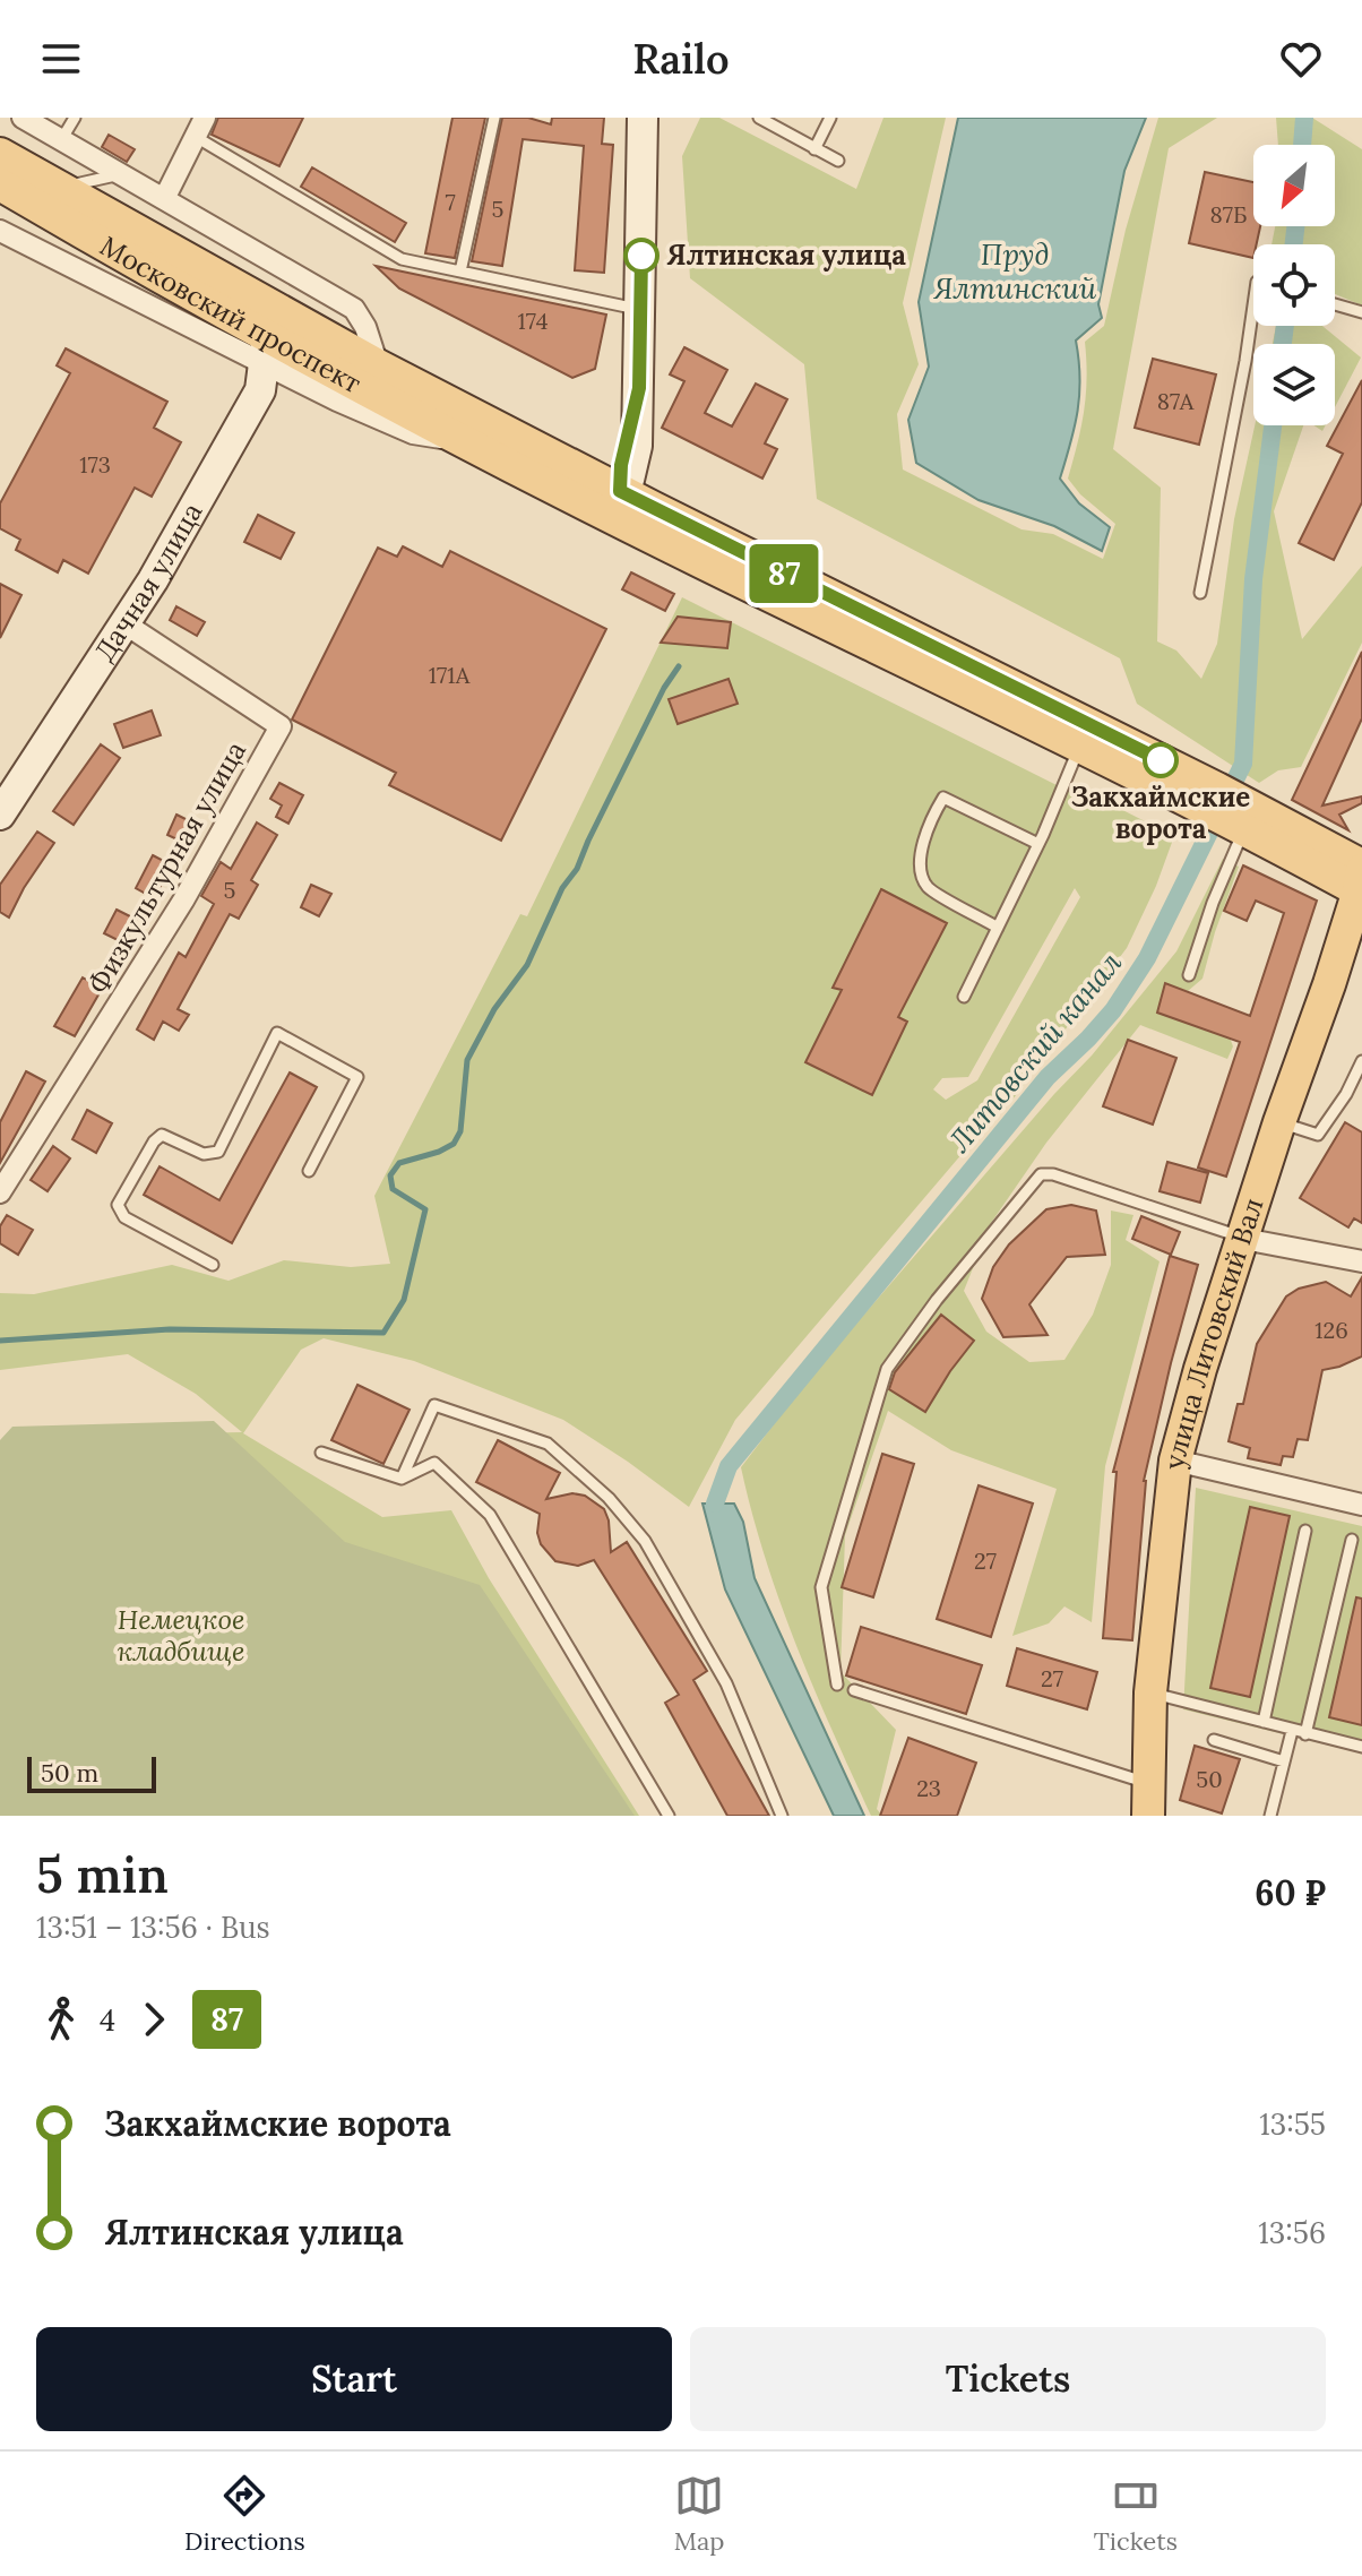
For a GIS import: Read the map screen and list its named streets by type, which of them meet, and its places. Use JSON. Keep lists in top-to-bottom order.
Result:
{
  "streets": {
    "main road": ["Московский проспект", "улица Литовский Вал"],
    "street": ["Дачная улица", "Физкультурная улица"]
  },
  "crossings": [
    ["Московский проспект", "Дачная улица"],
    ["Московский проспект", "улица Литовский Вал"],
    ["Дачная улица", "Физкультурная улица"]
  ],
  "water": ["Пруд Ялтинский", "Литовский канал"],
  "parks": ["Немецкое кладбище"],
  "places": ["Ялтинская улица", "Закхаймские ворота"],
  "lines": ["bus line 87"],
  "house_numbers": [
    "7",
    "5",
    "87Б",
    "174",
    "87А",
    "173",
    "171А",
    "5",
    "126",
    "27",
    "27",
    "50",
    "23"
  ],
  "scale_bar": "50 m",
  "north": "bottom left",
  "page": {
    "header": "Railo",
    "on_map": "87",
    "scale": "50 m",
    "heading": ["5 min", "13:51 – 13:56 · Bus", "60 ₽"],
    "legs": ["4", "87"],
    "list": [
      {
        "name": "Закхаймские ворота",
        "value": "13:55"
      },
      {
        "name": "Ялтинская улица",
        "value": "13:56"
      }
    ],
    "buttons": ["Start", "Tickets"],
    "tabs": ["Directions", "Map", "Tickets"]
  }
}
